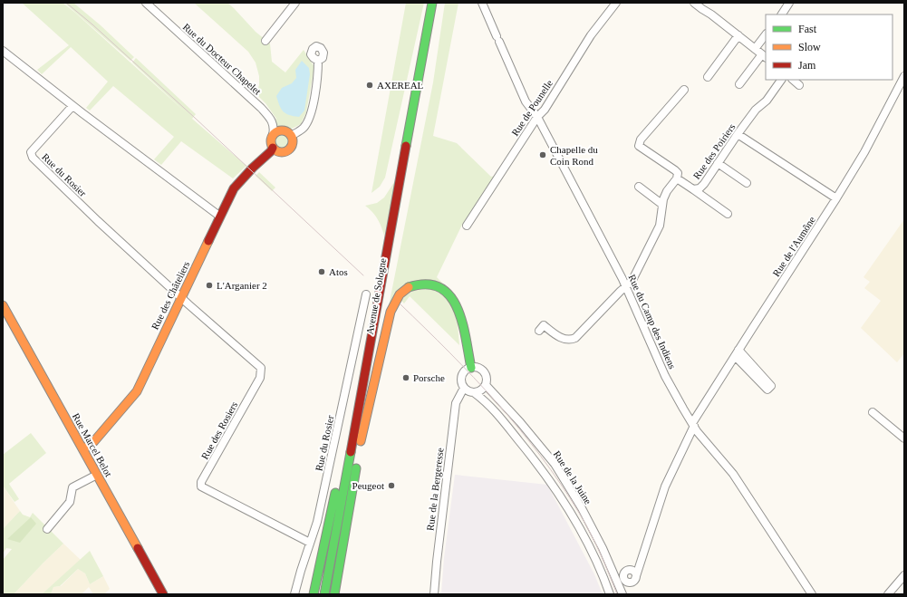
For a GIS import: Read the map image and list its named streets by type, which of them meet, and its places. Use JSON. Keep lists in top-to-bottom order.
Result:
{
  "streets": {
    "main road": ["Rue des Châteliers", "Avenue de Sologne", "Rue Marcel Belot"],
    "street": [
      "Rue du Docteur Chapelet",
      "Rue de Pounelle",
      "Rue des Poiriers",
      "Rue du Rosier",
      "Rue de l'Aumône",
      "Rue du Camp des Indiens",
      "Rue des Rosiers",
      "Rue de la Juine",
      "Rue de la Bergeresse"
    ]
  },
  "crossings": [
    ["Rue du Docteur Chapelet", "Rue des Châteliers"],
    ["Rue de Pounelle", "Rue du Camp des Indiens"],
    ["Rue des Poiriers", "Rue du Camp des Indiens"],
    ["Rue du Rosier", "Rue des Châteliers"],
    ["Rue du Rosier", "Rue des Rosiers"],
    ["Rue de l'Aumône", "Rue du Camp des Indiens"],
    ["Rue des Châteliers", "Rue des Rosiers"],
    ["Rue des Châteliers", "Rue Marcel Belot"],
    ["Rue de la Juine", "Rue de la Bergeresse"]
  ],
  "places": [
    "AXEREAL",
    "Chapelle du Coin Rond",
    "Atos",
    "L'Arganier 2",
    "Porsche",
    "Peugeot"
  ],
  "legend": ["Fast", "Slow", "Jam"]
}
